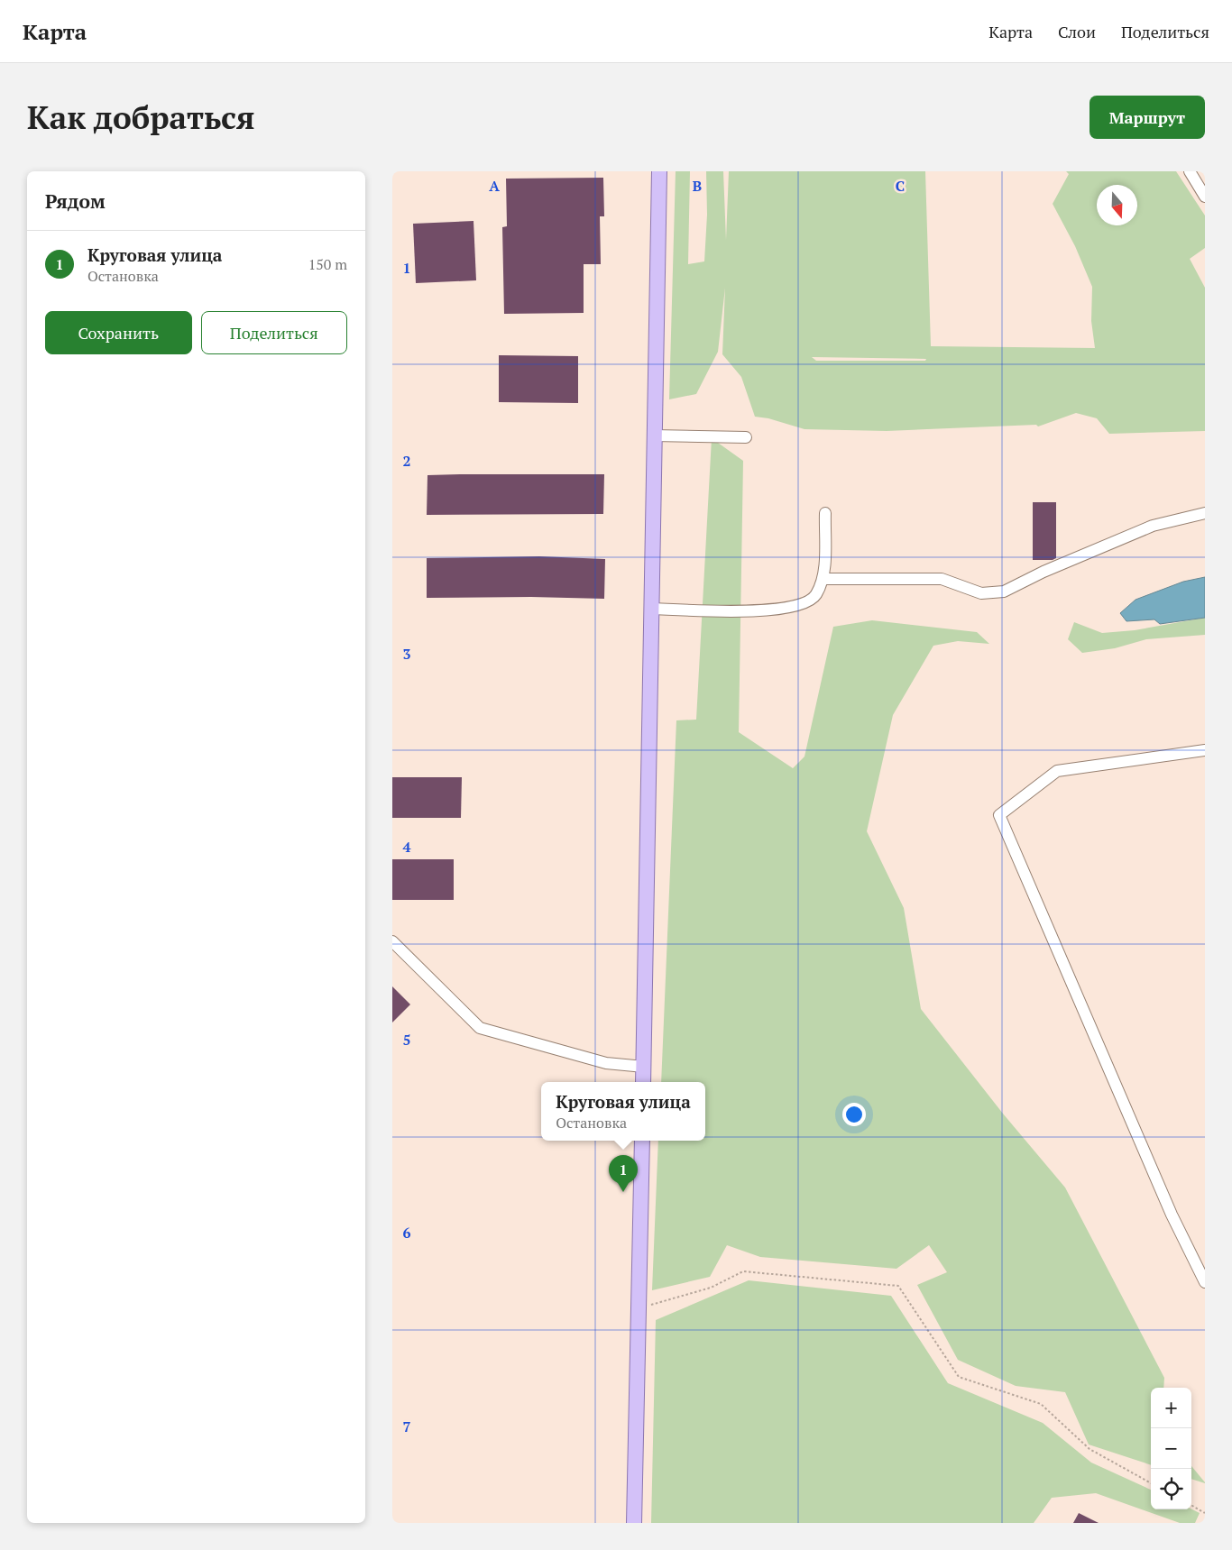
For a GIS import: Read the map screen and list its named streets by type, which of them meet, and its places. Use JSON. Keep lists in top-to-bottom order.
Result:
{
  "north": "bottom",
  "page": {
    "header": "Карта",
    "nav": ["Карта", "Слои", "Поделиться"],
    "buttons": [
      "Маршрут",
      ["Сохранить", "Поделиться"]
    ],
    "title": "Как добраться",
    "heading": "Рядом",
    "list": [
      {
        "mark": "1",
        "name": "Круговая улица",
        "note": "Остановка",
        "value": "150 m"
      }
    ],
    "popup": ["Круговая улица", "Остановка"],
    "pins": "1",
    "map_buttons": ["+", "−"]
  },
  "grid": {
    "columns": ["A", "B", "C"],
    "rows": [
      "1",
      "2",
      "3",
      "4",
      "5",
      "6",
      "7"
    ]
  }
}
